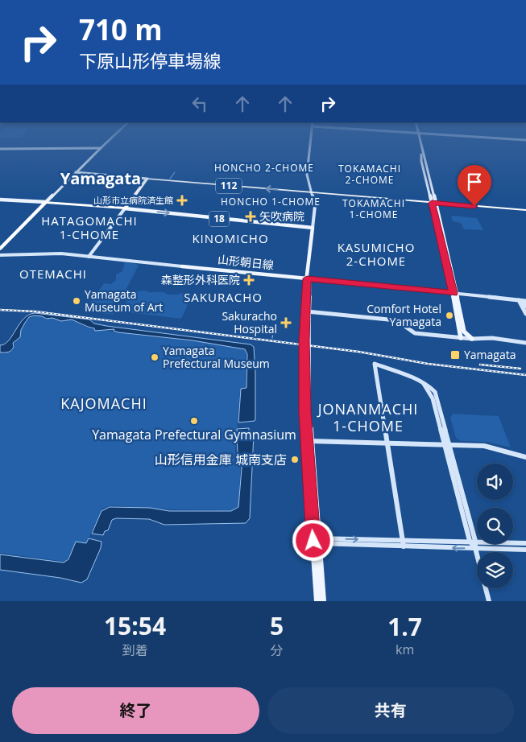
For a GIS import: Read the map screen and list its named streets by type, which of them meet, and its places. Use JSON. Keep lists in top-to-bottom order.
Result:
{
  "streets": {
    "highway": ["112"],
    "main road": ["18", "山形朝日線"]
  },
  "districts": [
    "HONCHO 2-CHOME",
    "TOKAMACHI 2-CHOME",
    "Yamagata",
    "HONCHO 1-CHOME",
    "TOKAMACHI 1-CHOME",
    "HATAGOMACHI 1-CHOME",
    "KINOMICHO",
    "KASUMICHO 2-CHOME",
    "OTEMACHI",
    "SAKURACHO",
    "KAJOMACHI",
    "JONANMACHI 1-CHOME"
  ],
  "places": {
    "health": [
      "山形市立病院済生館",
      "矢吹病院",
      "森整形外科医院",
      "Sakuracho Hospital"
    ],
    "other": [
      "Yamagata Museum of Art",
      "Comfort Hotel Yamagata",
      "Yamagata Prefectural Museum",
      "Yamagata Prefectural Gymnasium",
      "山形信用金庫 城南支店"
    ],
    "transit": ["Yamagata"]
  },
  "page": {
    "turn": ["710 m", "下原山形停車場線"],
    "eta": [
      "15:54",
      "到着",
      "5",
      "分",
      "1.7",
      "km"
    ],
    "buttons": ["終了", "共有"]
  }
}
